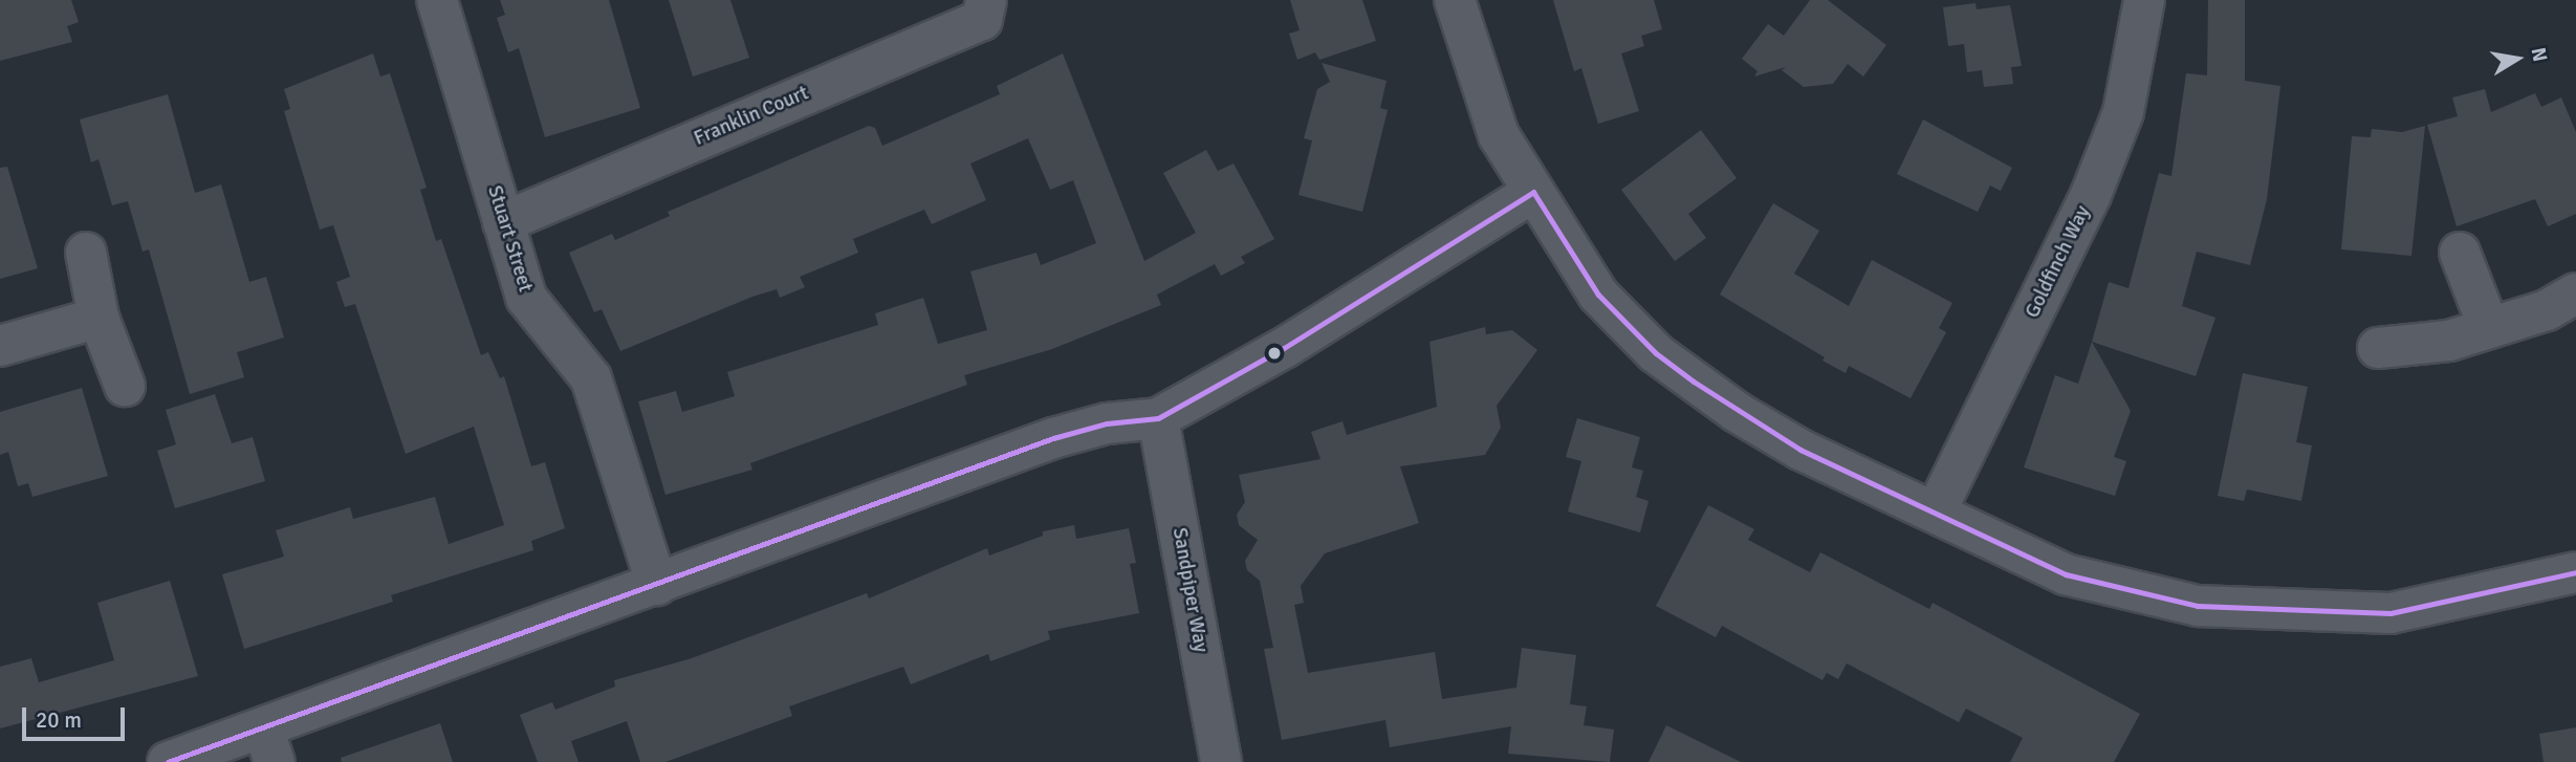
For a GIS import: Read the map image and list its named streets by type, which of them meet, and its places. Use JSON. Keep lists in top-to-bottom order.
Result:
{
  "streets": {
    "street": [
      "Franklin Court",
      "Stuart Street",
      "Goldfinch Way",
      "Sandpiper Way"
    ]
  },
  "crossings": [
    ["Franklin Court", "Stuart Street"]
  ],
  "scale_bar": "20 m",
  "north": "right"
}
